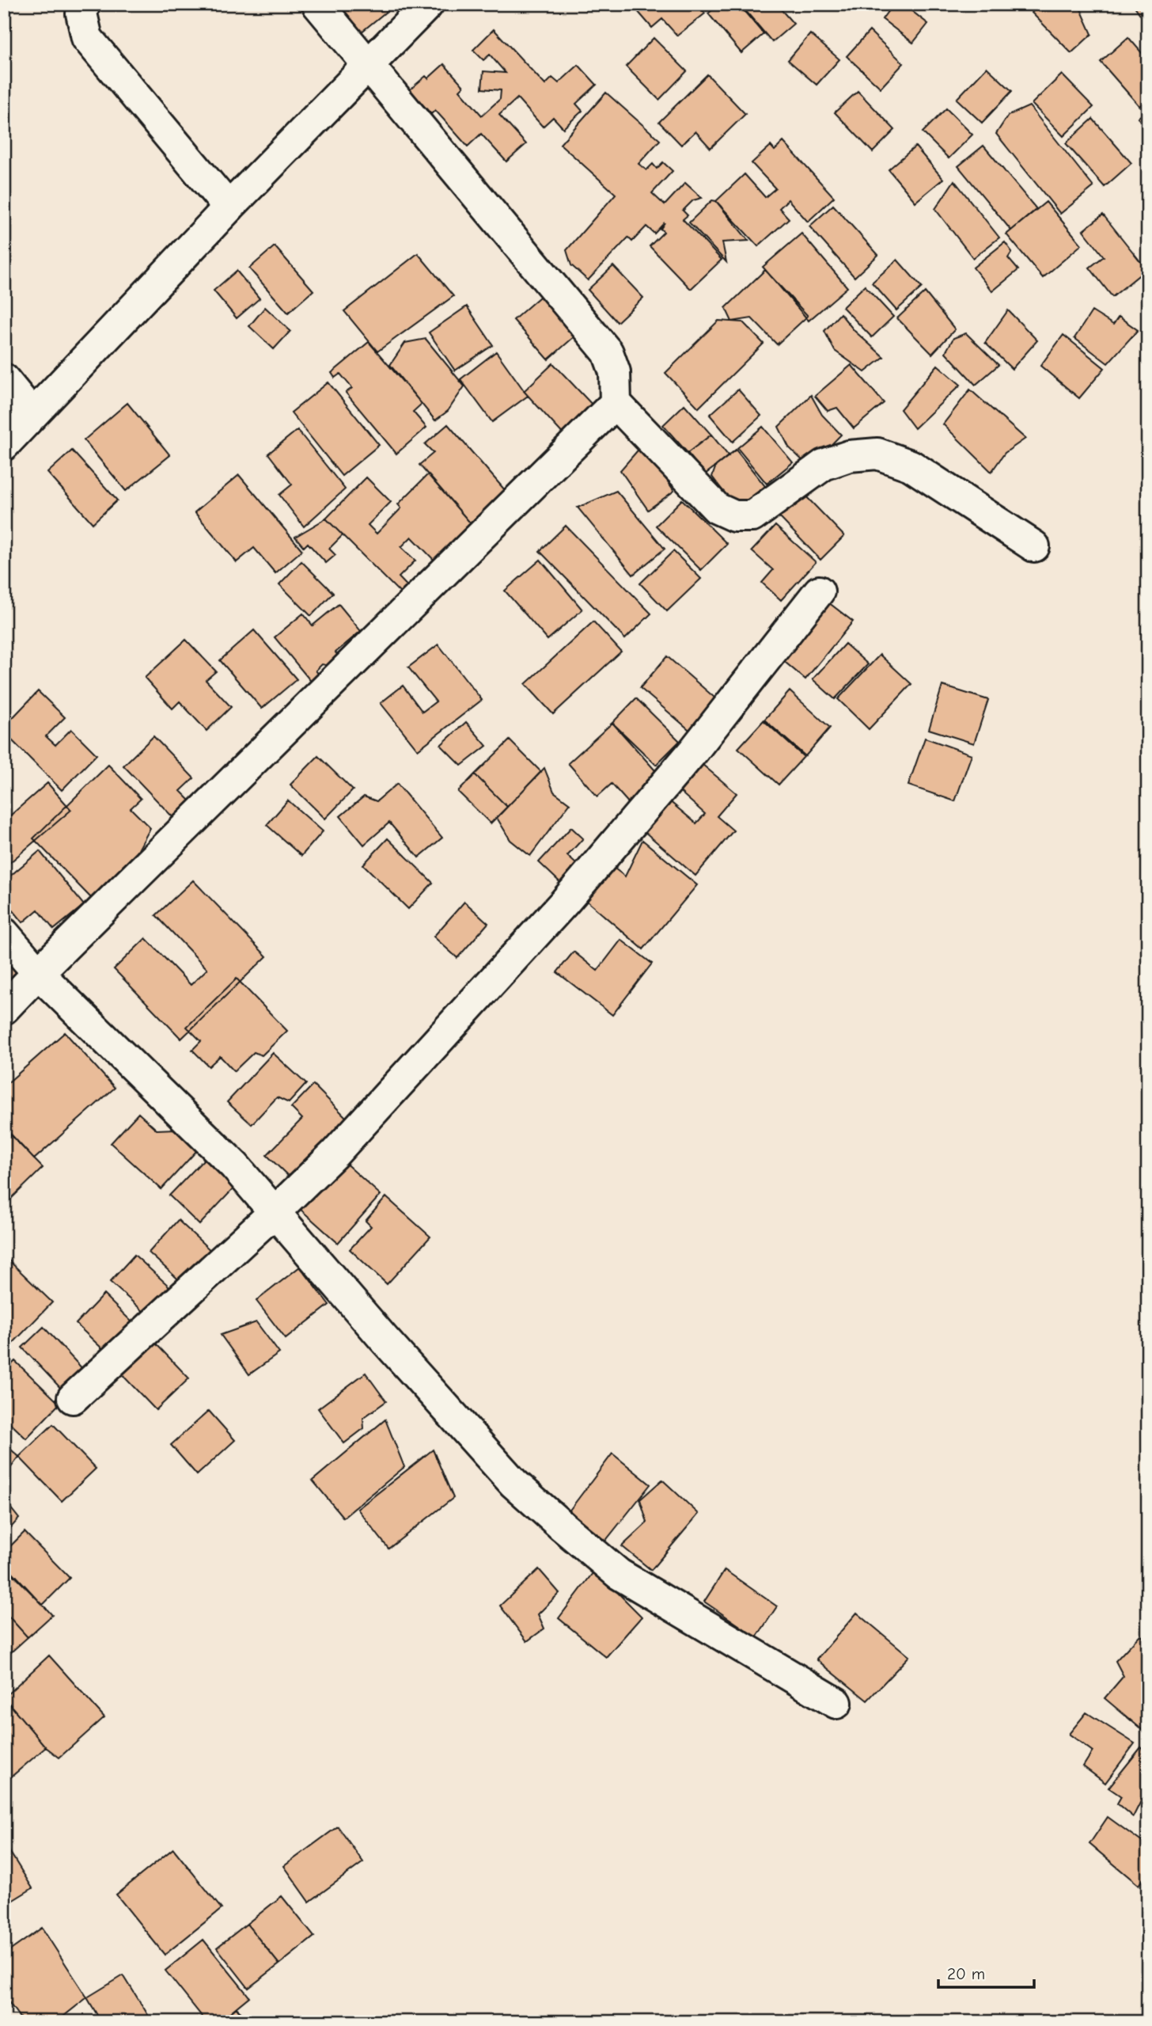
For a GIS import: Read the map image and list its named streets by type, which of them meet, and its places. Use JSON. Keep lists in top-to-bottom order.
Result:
{
  "scale_bar": "20 m"
}
